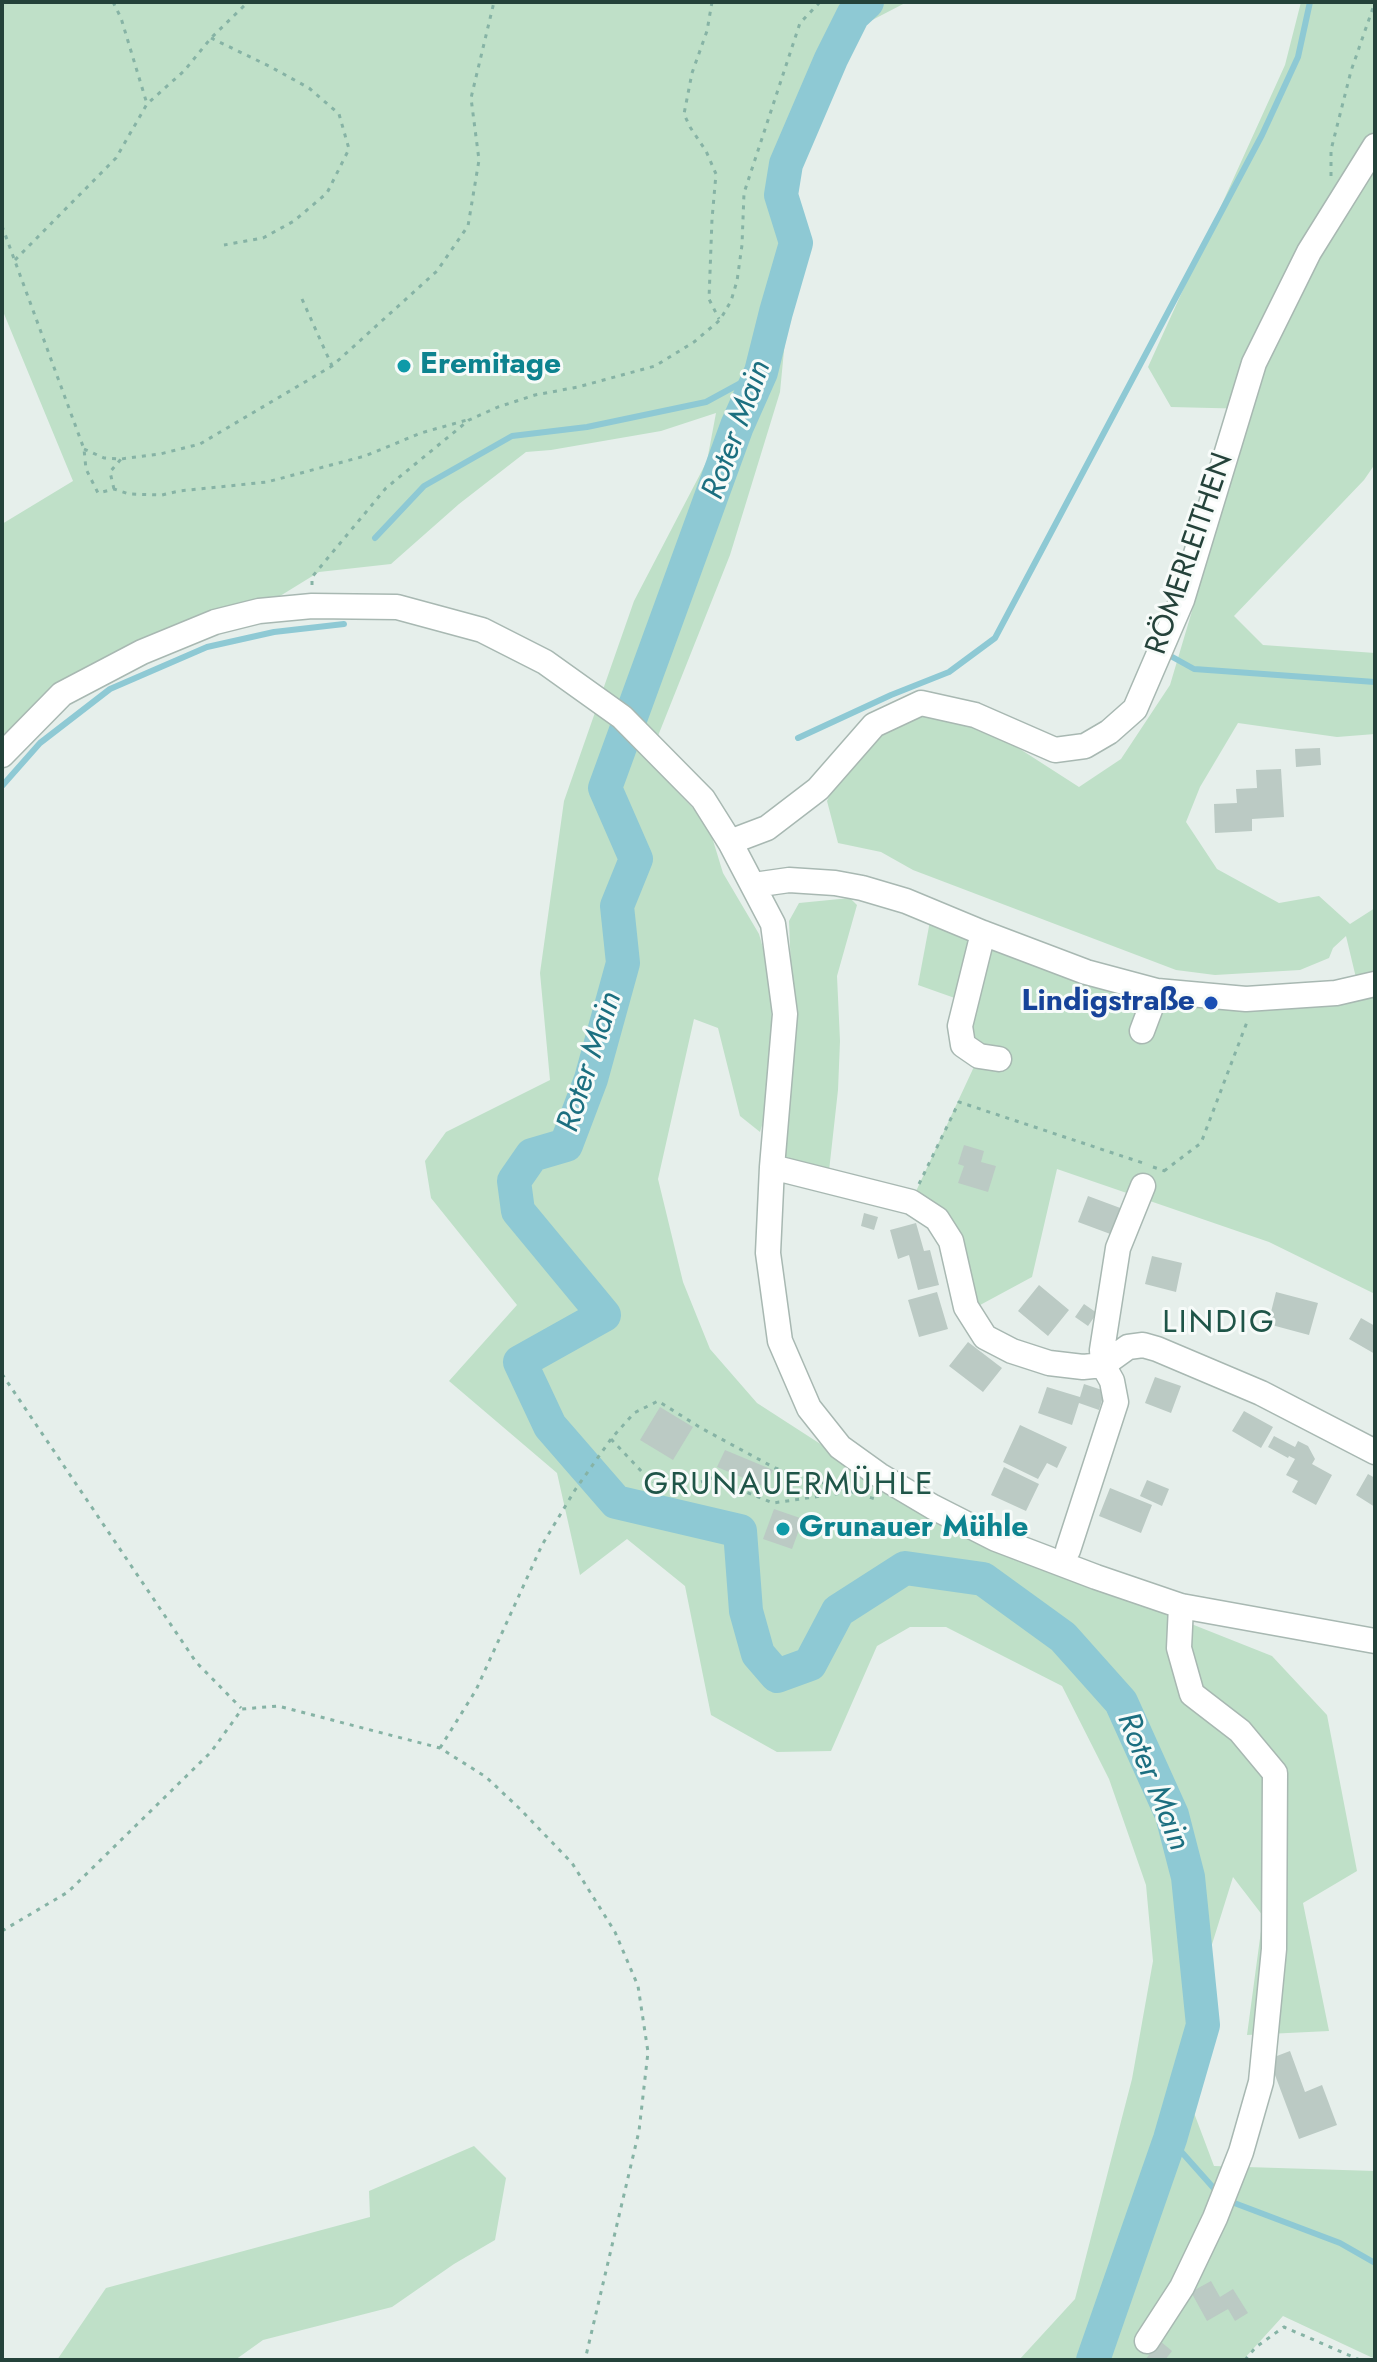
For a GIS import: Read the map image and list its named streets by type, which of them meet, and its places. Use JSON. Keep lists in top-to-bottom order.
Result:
{
  "streets": {
    "street": ["RÖMERLEITHEN"]
  },
  "districts": ["LINDIG", "GRUNAUERMÜHLE"],
  "water": ["Roter Main"],
  "places": ["Eremitage", "Lindigstraße", "Grunauer Mühle"]
}
